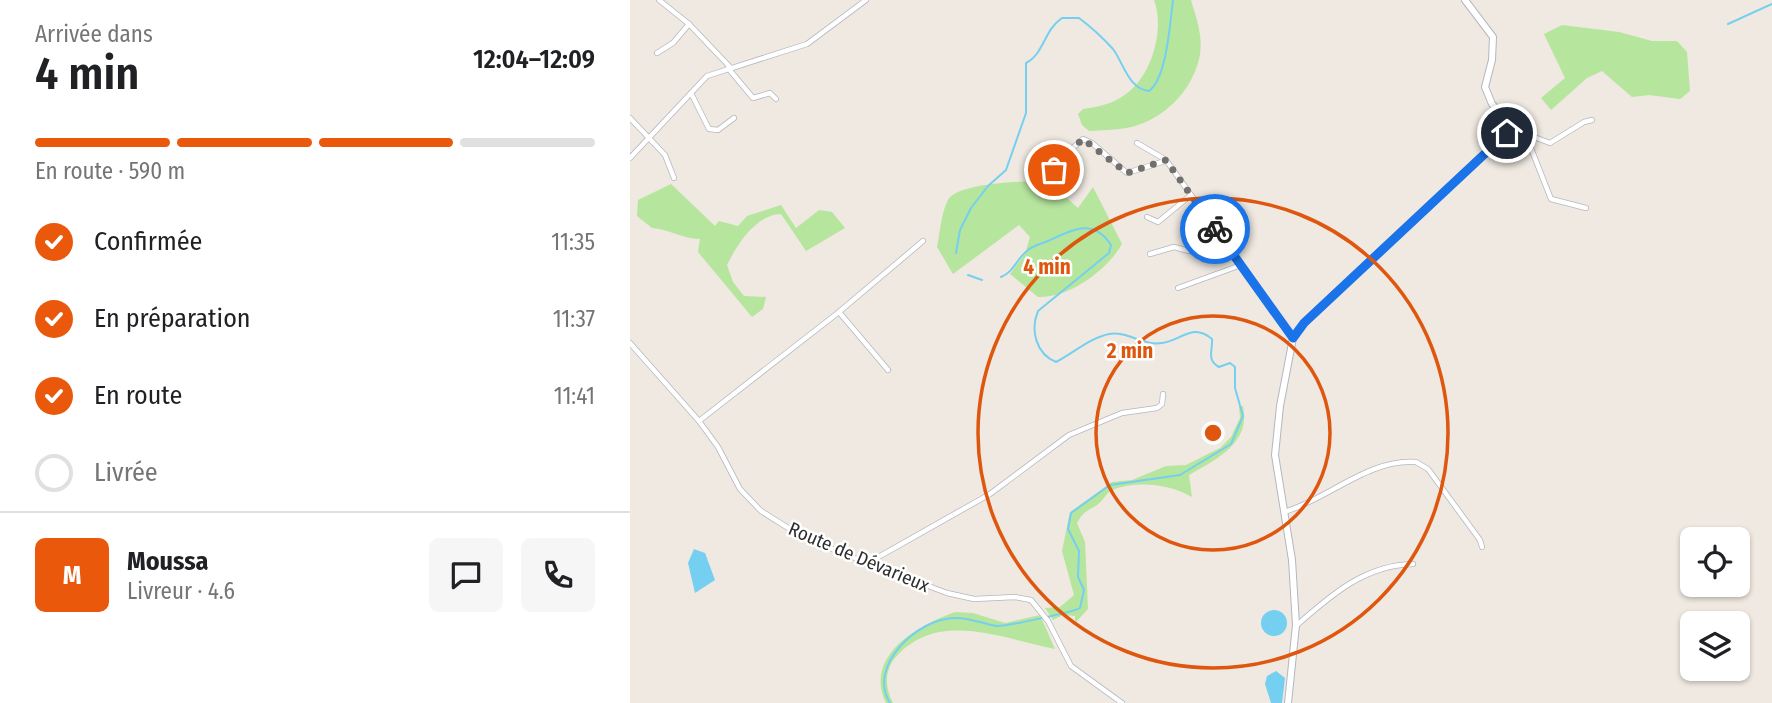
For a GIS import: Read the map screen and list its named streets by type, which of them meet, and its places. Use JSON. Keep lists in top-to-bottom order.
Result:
{
  "streets": {
    "street": ["Route de Dévarieux"]
  },
  "page": {
    "heading": ["4 min", "Arrivée dans", "12:04–12:09"],
    "panel": ["Moussa", "Livreur · 4.6"],
    "bar": "En route · 590 m",
    "list": [
      ["Confirmée", "11:35"],
      ["En préparation", "11:37"],
      ["En route", "11:41"],
      "Livrée"
    ],
    "round": "M"
  },
  "rings": ["4 min", "2 min"]
}
